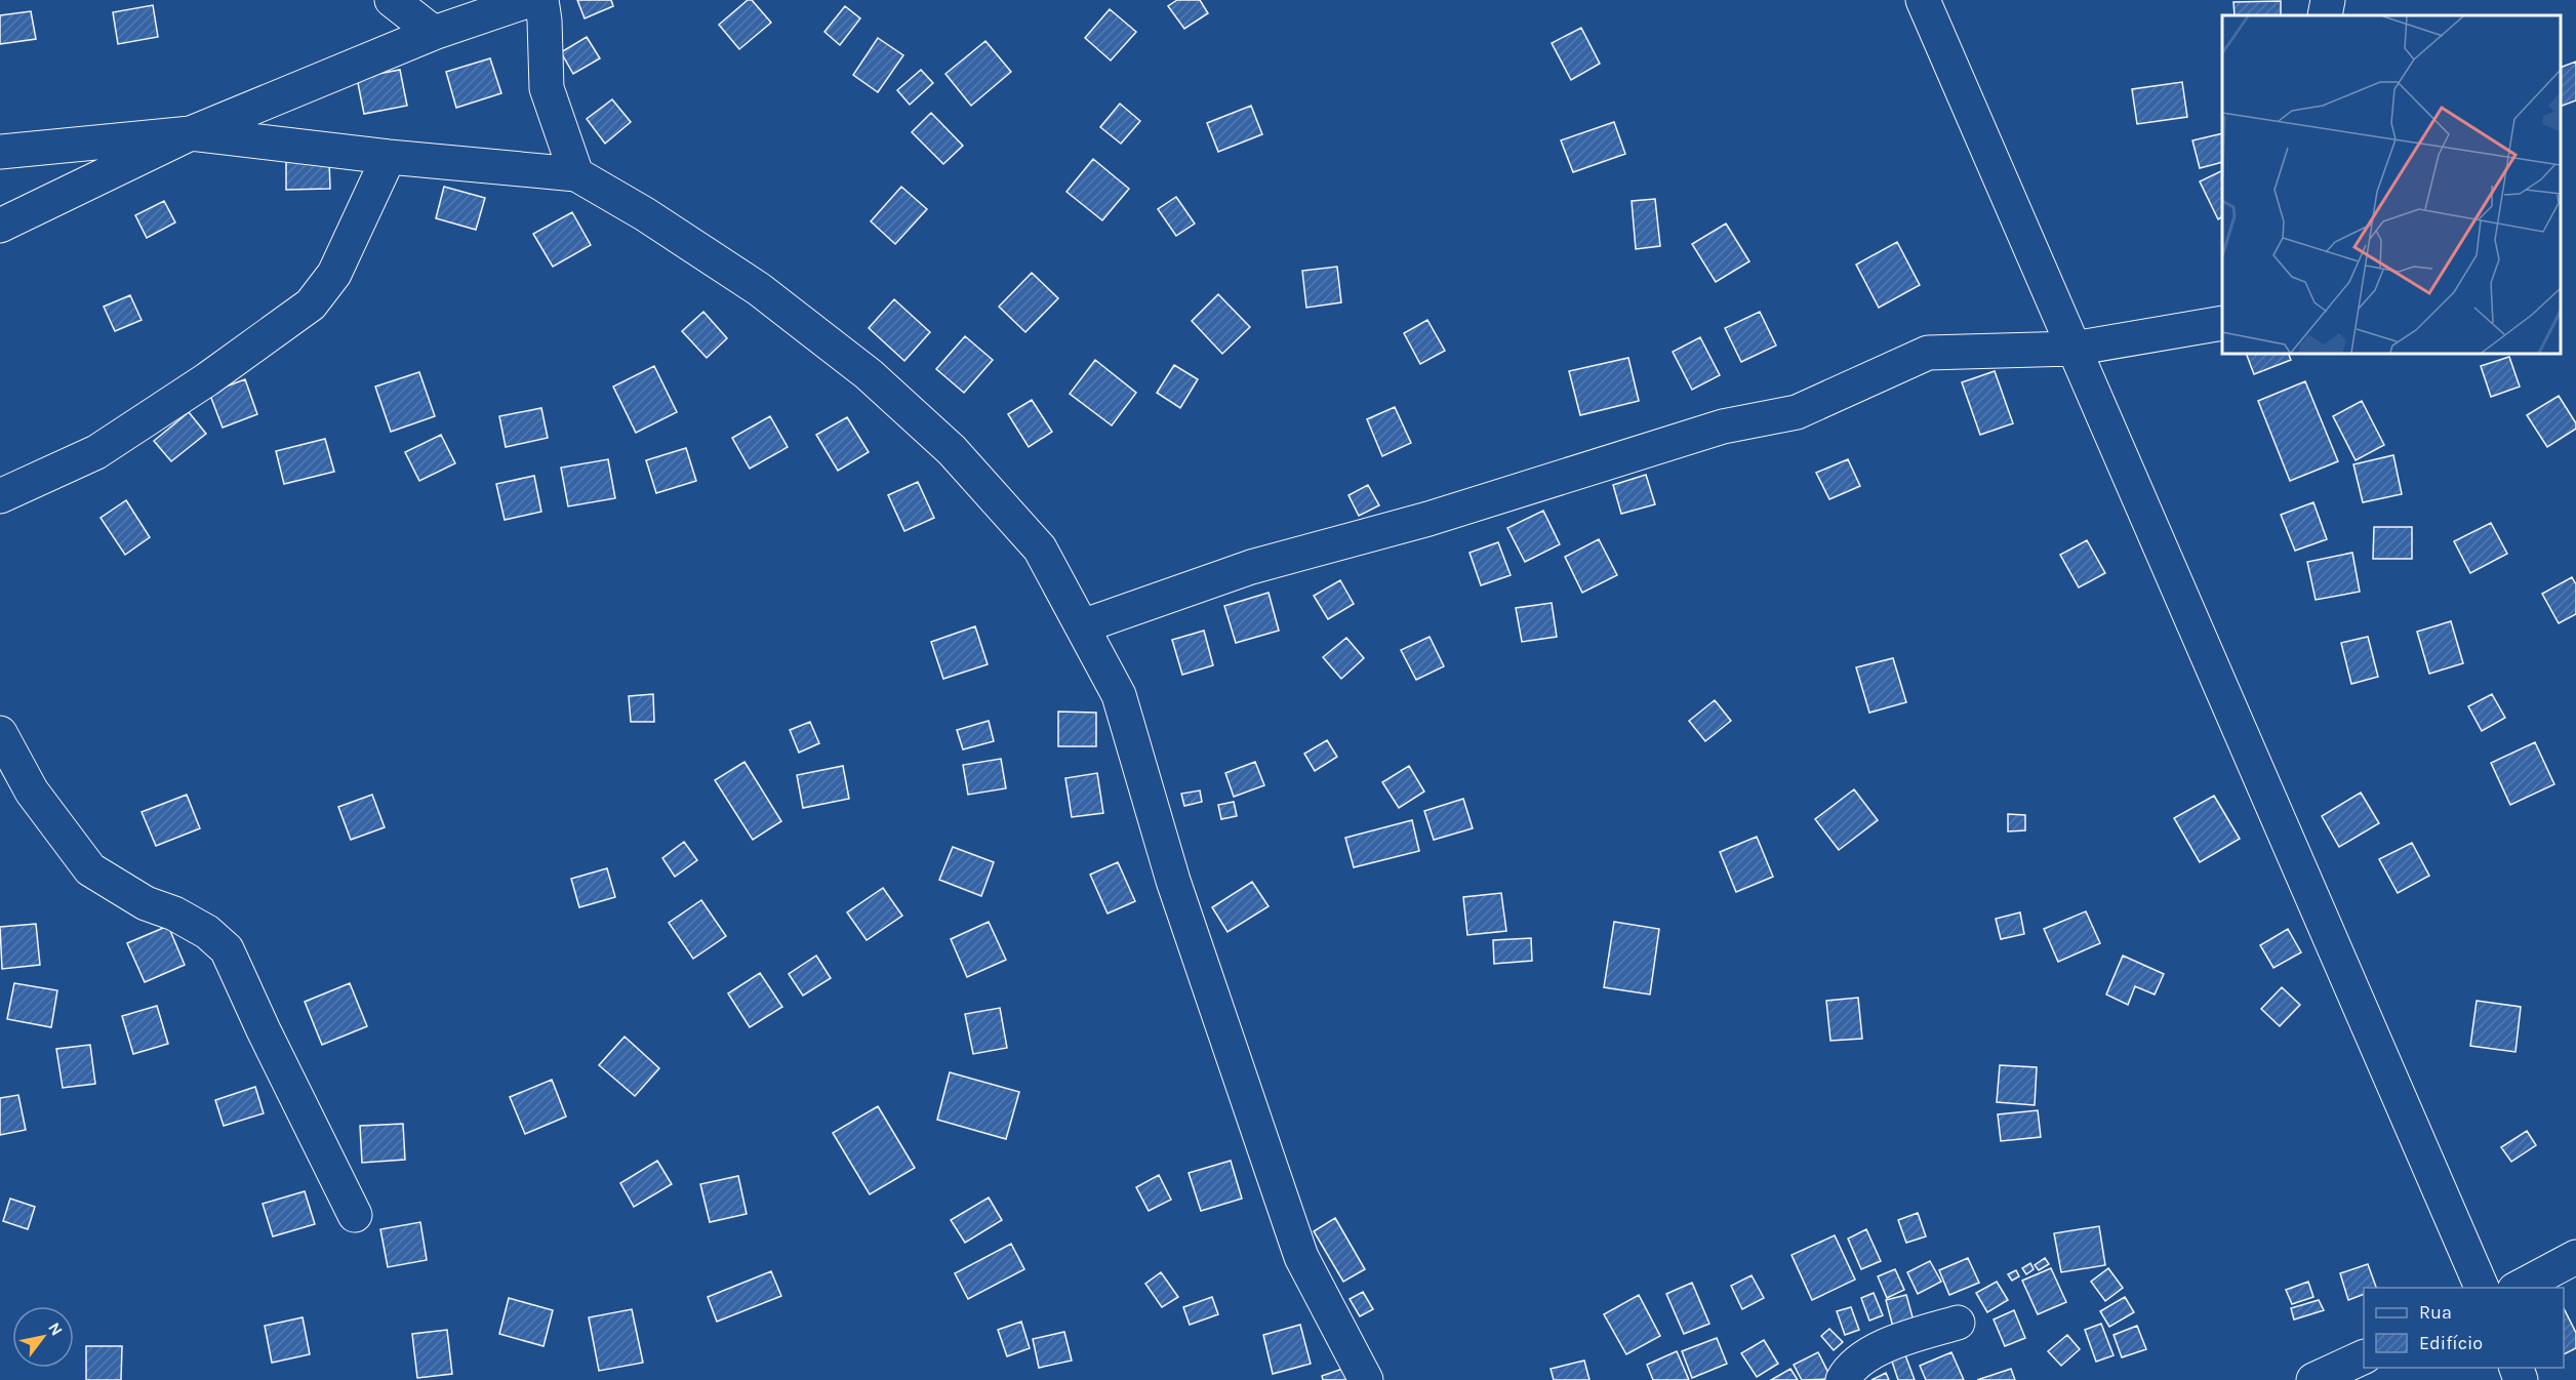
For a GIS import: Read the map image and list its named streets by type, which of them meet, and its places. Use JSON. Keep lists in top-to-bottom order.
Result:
{
  "legend": ["Rua", "Edifício"],
  "north": "top right"
}
